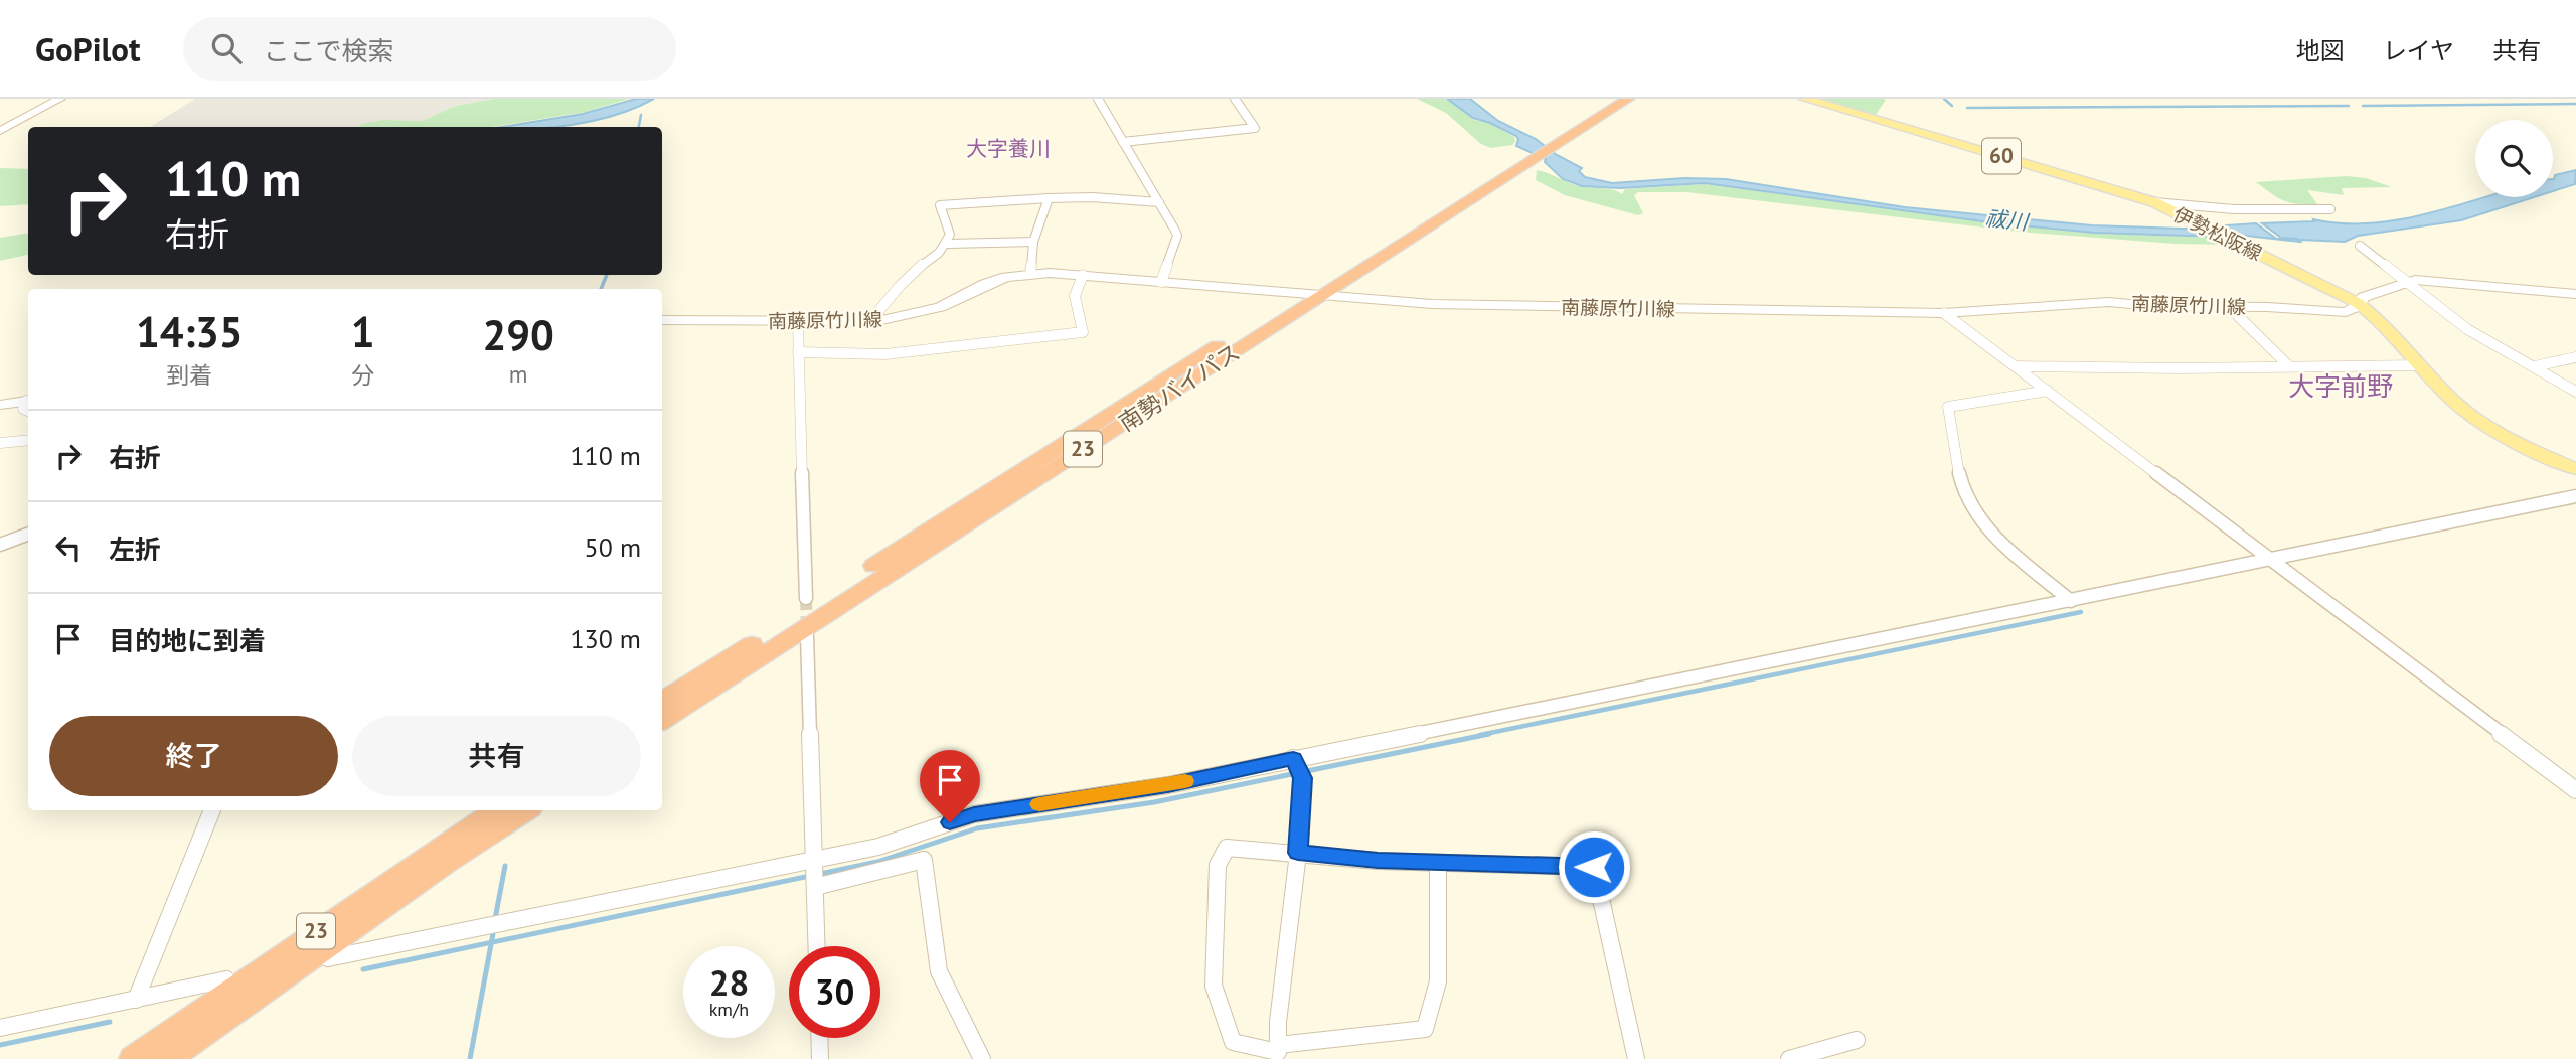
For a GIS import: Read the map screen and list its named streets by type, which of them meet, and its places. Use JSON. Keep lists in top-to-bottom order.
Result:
{
  "streets": {
    "highway": ["南勢バイパス", "23"],
    "main road": ["60", "伊勢松阪線", "南藤原竹川線"]
  },
  "crossings": [
    ["伊勢松阪線", "南藤原竹川線"],
    ["南藤原竹川線", "南勢バイパス"]
  ],
  "districts": ["大字養川", "大字前野"],
  "water": ["祓川"],
  "page": {
    "header": "GoPilot",
    "search": "ここで検索",
    "nav": ["地図", "レイヤ", "共有"],
    "turn": ["110 m", "右折"],
    "eta": [
      "14:35",
      "到着",
      "1",
      "分",
      "290",
      "m"
    ],
    "list": [
      {
        "name": "右折",
        "value": "110 m"
      },
      {
        "name": "左折",
        "value": "50 m"
      },
      {
        "name": "目的地に到着",
        "value": "130 m"
      }
    ],
    "buttons": ["終了", "共有"],
    "speed": "28 km/h",
    "limit": "30"
  }
}
